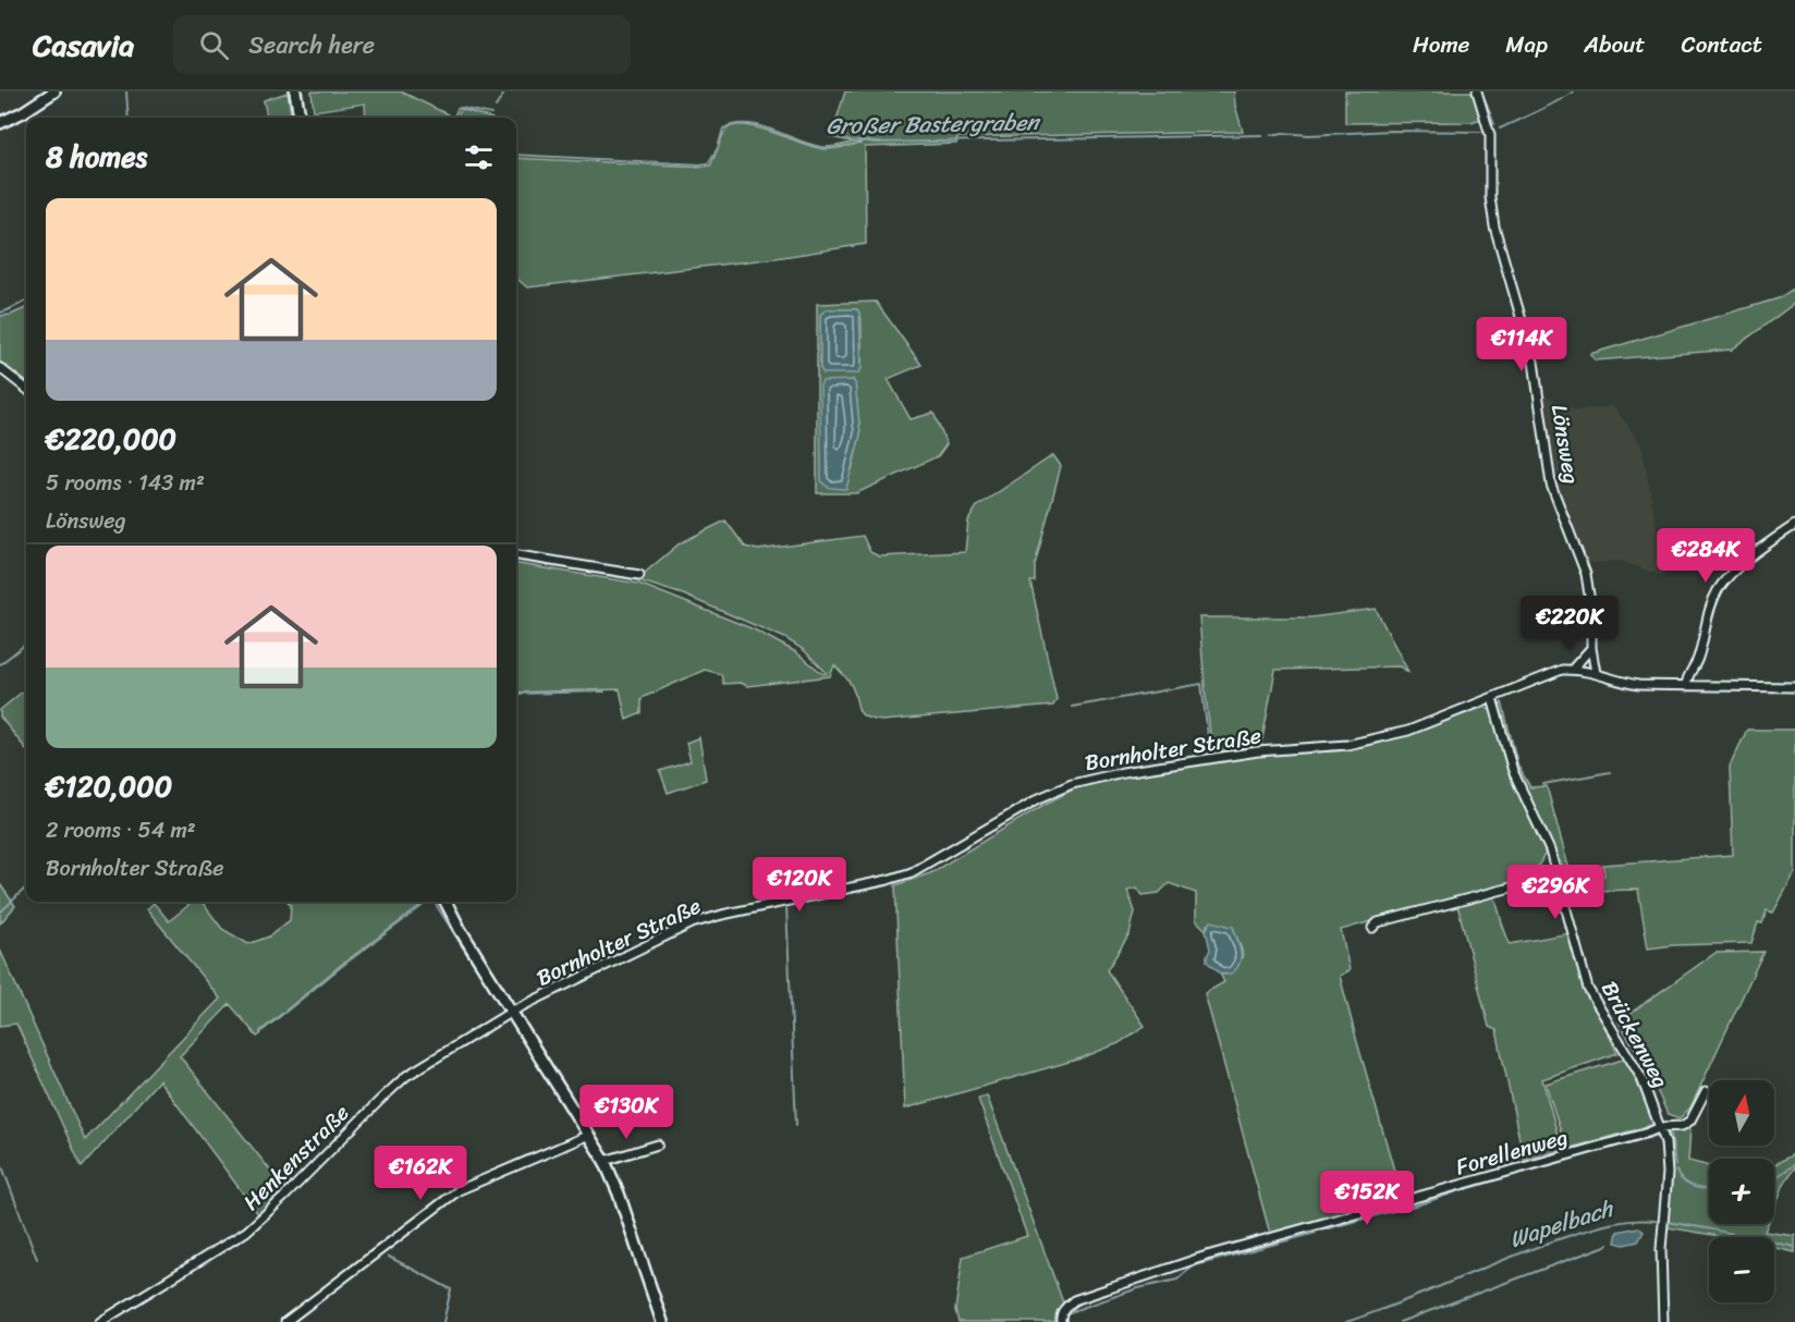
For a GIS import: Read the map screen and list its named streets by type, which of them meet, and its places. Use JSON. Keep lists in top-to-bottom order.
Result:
{
  "streets": {
    "street": [
      "Lönsweg",
      "Bornholter Straße",
      "Brückenweg",
      "Forellenweg",
      "Henkenstraße"
    ]
  },
  "crossings": [
    ["Lönsweg", "Bornholter Straße"],
    ["Bornholter Straße", "Brückenweg"],
    ["Bornholter Straße", "Henkenstraße"],
    ["Brückenweg", "Forellenweg"]
  ],
  "water": ["Großer Bastergraben", "Wapelbach"],
  "north": "top",
  "page": {
    "header": "Casavia",
    "search": "Search here",
    "nav": [
      "Home",
      "Map",
      "About",
      "Contact"
    ],
    "heading": "8 homes",
    "list": [
      {
        "name": "€220,000",
        "note": "5 rooms · 143 m² · Lönsweg"
      },
      {
        "name": "€120,000",
        "note": "2 rooms · 54 m² · Bornholter Straße"
      }
    ],
    "price": [
      "€114K",
      "€284K",
      "€220K",
      "€120K",
      "€296K",
      "€130K",
      "€162K",
      "€152K"
    ],
    "map_buttons": ["+", "−"]
  }
}
